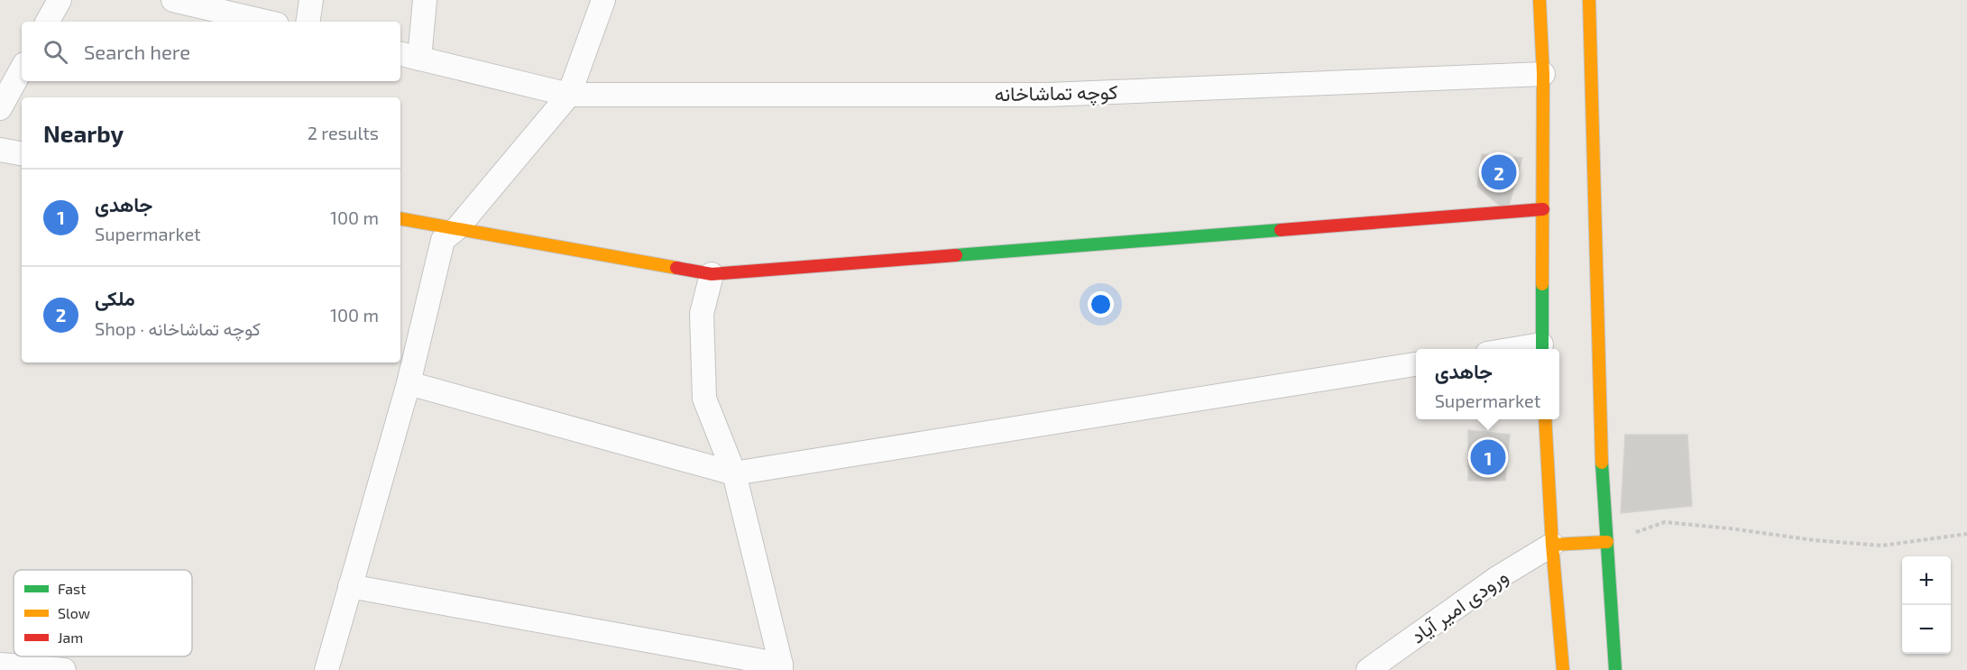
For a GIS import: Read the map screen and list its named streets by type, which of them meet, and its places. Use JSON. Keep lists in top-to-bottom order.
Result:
{
  "streets": {
    "street": ["کوچه تماشاخانه", "ورودی امیر آیاد"]
  },
  "legend": ["Fast", "Slow", "Jam"],
  "page": {
    "search": "Search here",
    "heading": ["Nearby", "2 results"],
    "pins": ["2", "1"],
    "list": [
      {
        "mark": "1",
        "name": "جاهدی",
        "note": "Supermarket",
        "value": "100 m"
      },
      {
        "mark": "2",
        "name": "ملکی",
        "note": "Shop · کوچه تماشاخانه",
        "value": "100 m"
      }
    ],
    "popup": ["جاهدی", "Supermarket"],
    "map_buttons": ["+", "−"]
  }
}
